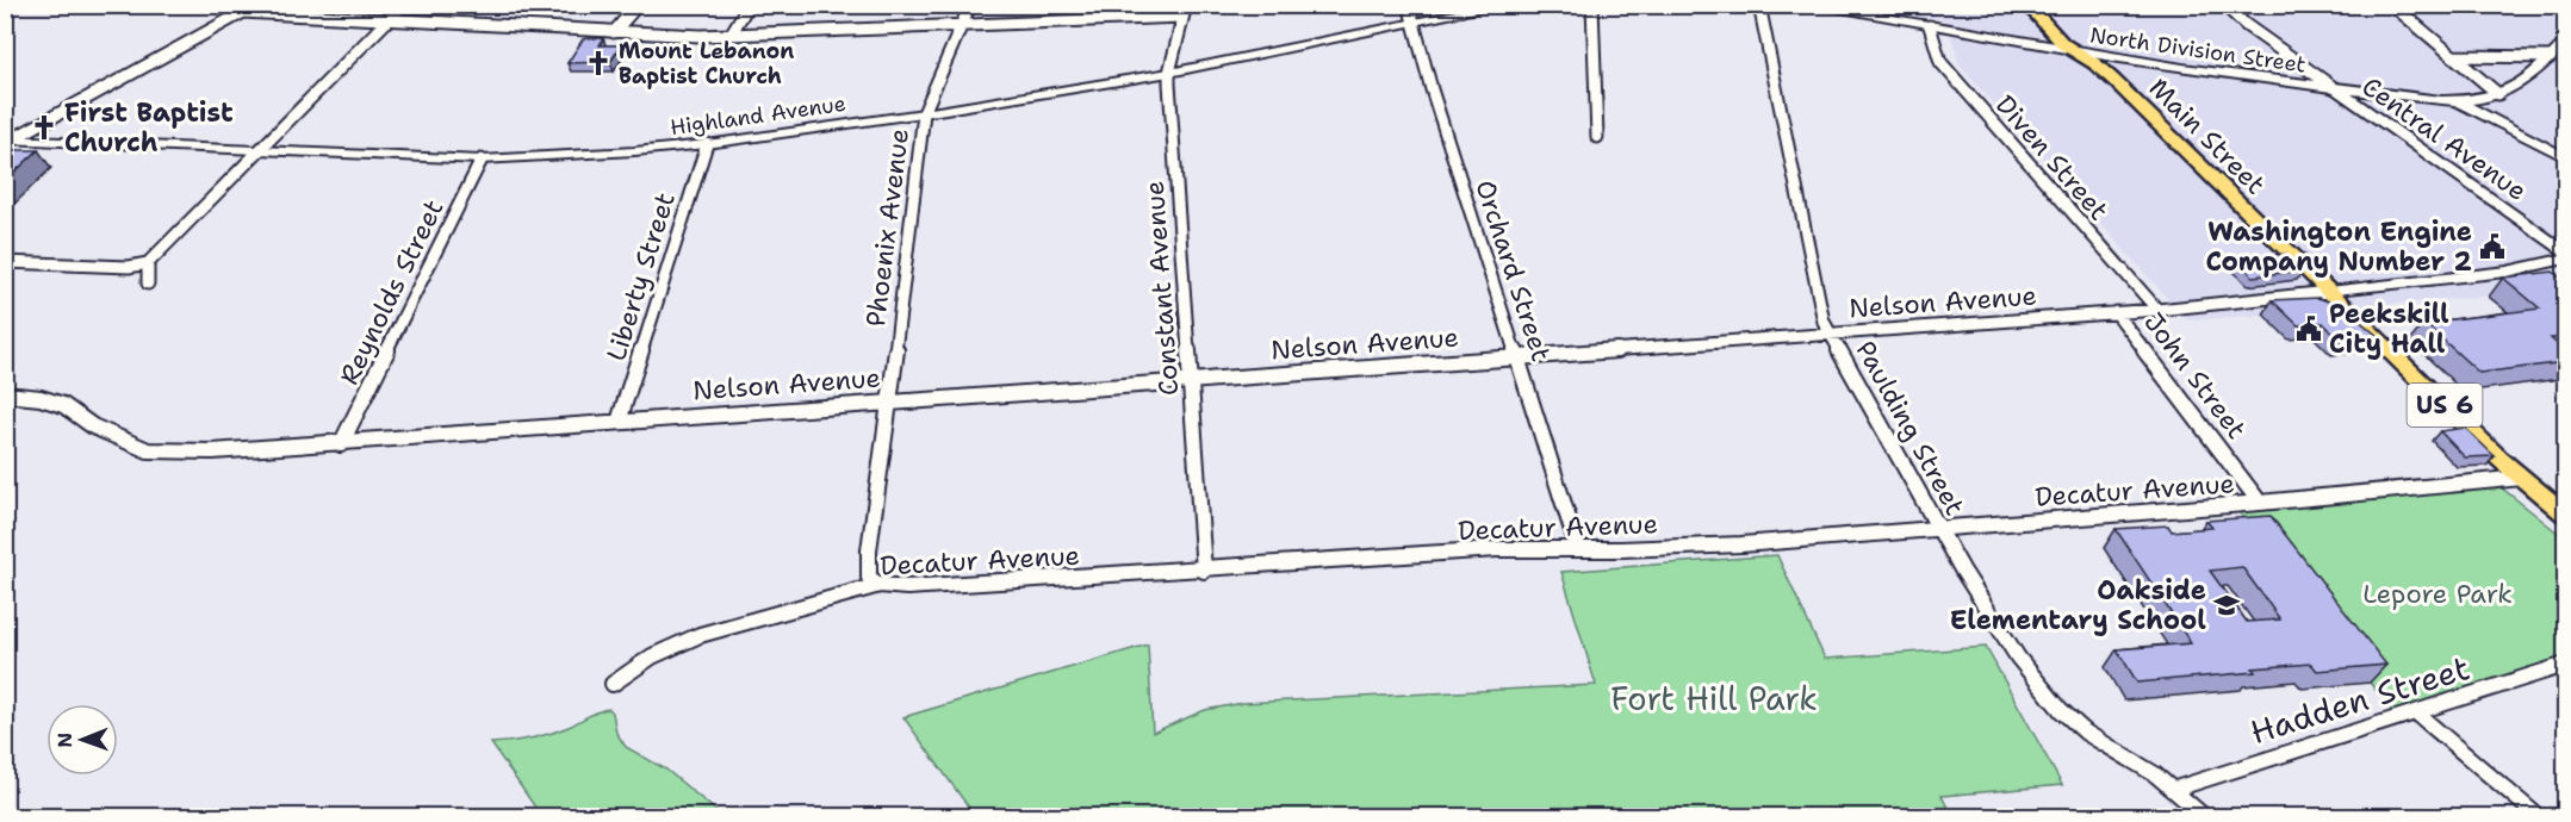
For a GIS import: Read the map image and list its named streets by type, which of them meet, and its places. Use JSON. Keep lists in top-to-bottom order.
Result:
{
  "streets": {
    "main road": ["Main Street", "US 6"],
    "street": [
      "North Division Street",
      "Highland Avenue",
      "Central Avenue",
      "Diven Street",
      "Phoenix Avenue",
      "Orchard Street",
      "Liberty Street",
      "Constant Avenue",
      "Reynolds Street",
      "Nelson Avenue",
      "John Street",
      "Paulding Street",
      "Decatur Avenue",
      "Hadden Street"
    ]
  },
  "crossings": [
    ["North Division Street", "Main Street"],
    ["North Division Street", "Central Avenue"],
    ["North Division Street", "Diven Street"],
    ["Highland Avenue", "Phoenix Avenue"],
    ["Highland Avenue", "Orchard Street"],
    ["Highland Avenue", "Liberty Street"],
    ["Highland Avenue", "Constant Avenue"],
    ["Highland Avenue", "Reynolds Street"],
    ["Main Street", "Nelson Avenue"],
    ["Main Street", "Decatur Avenue"],
    ["Diven Street", "Nelson Avenue"],
    ["Phoenix Avenue", "Nelson Avenue"],
    ["Phoenix Avenue", "Decatur Avenue"],
    ["Orchard Street", "Nelson Avenue"],
    ["Orchard Street", "Decatur Avenue"],
    ["Liberty Street", "Nelson Avenue"],
    ["Constant Avenue", "Nelson Avenue"],
    ["Constant Avenue", "Decatur Avenue"],
    ["Reynolds Street", "Nelson Avenue"],
    ["Nelson Avenue", "John Street"],
    ["Nelson Avenue", "Paulding Street"],
    ["John Street", "Decatur Avenue"],
    ["Paulding Street", "Decatur Avenue"],
    ["Paulding Street", "Hadden Street"]
  ],
  "parks": ["Lepore Park", "Fort Hill Park"],
  "places": {
    "church": ["Mount Lebanon Baptist Church", "First Baptist Church"],
    "public building": ["Washington Engine Company Number 2", "Peekskill City Hall"],
    "school or university": ["Oakside Elementary School"]
  },
  "north": "left"
}
